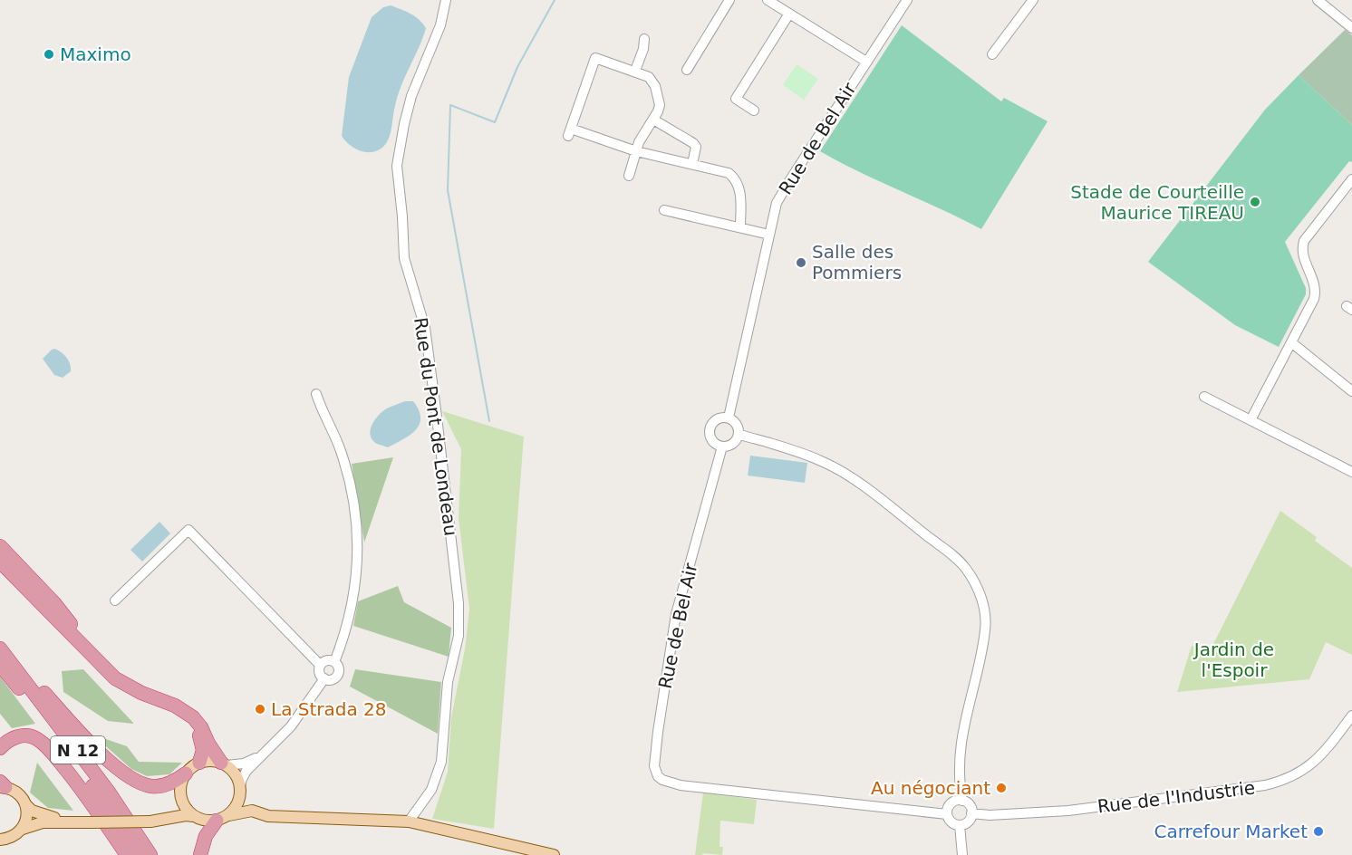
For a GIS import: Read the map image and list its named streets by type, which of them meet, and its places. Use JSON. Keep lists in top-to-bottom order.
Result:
{
  "streets": {
    "highway": ["N 12"],
    "street": ["Rue de Bel Air", "Rue du Pont de Londeau", "Rue de l'Industrie"]
  },
  "crossings": [
    ["Rue de Bel Air", "Rue de l'Industrie"]
  ],
  "parks": ["Jardin de l'Espoir"],
  "places": [
    "Maximo",
    "Stade de Courteille Maurice TIREAU",
    "Salle des Pommiers",
    "La Strada 28",
    "Au négociant",
    "Carrefour Market"
  ]
}
